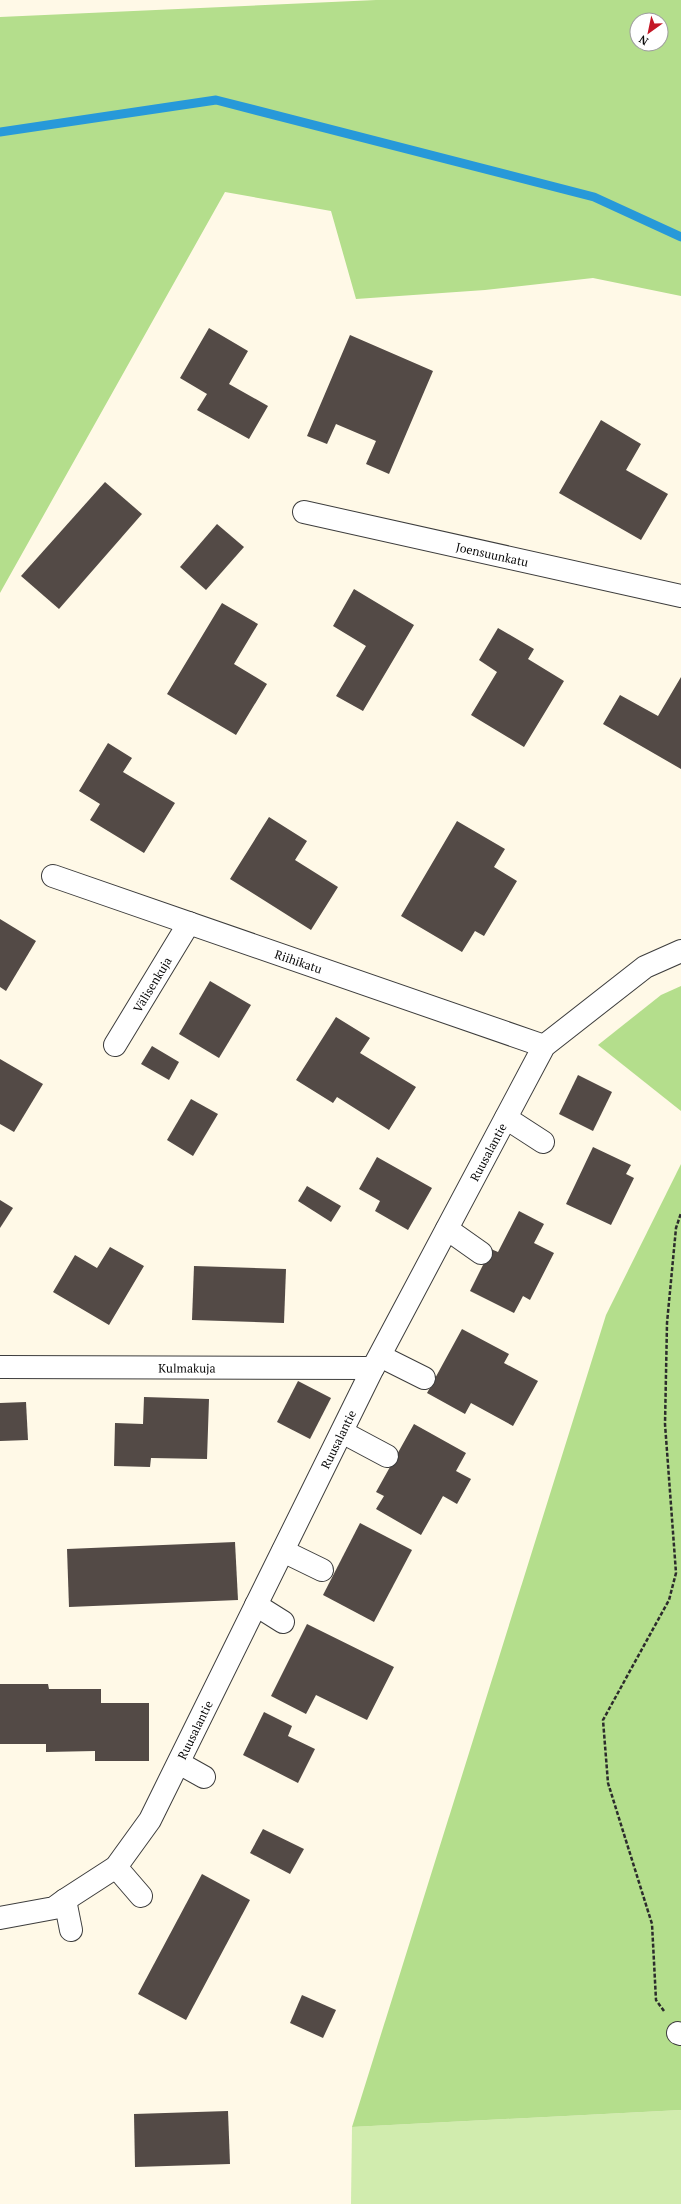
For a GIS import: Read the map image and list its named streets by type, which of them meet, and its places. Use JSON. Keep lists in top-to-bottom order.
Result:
{
  "streets": {
    "street": [
      "Joensuunkatu",
      "Riihikatu",
      "Välisenkuja",
      "Ruusalantie",
      "Kulmakuja"
    ]
  },
  "crossings": [
    ["Riihikatu", "Välisenkuja"],
    ["Riihikatu", "Ruusalantie"],
    ["Ruusalantie", "Kulmakuja"]
  ],
  "north": "bottom left"
}
